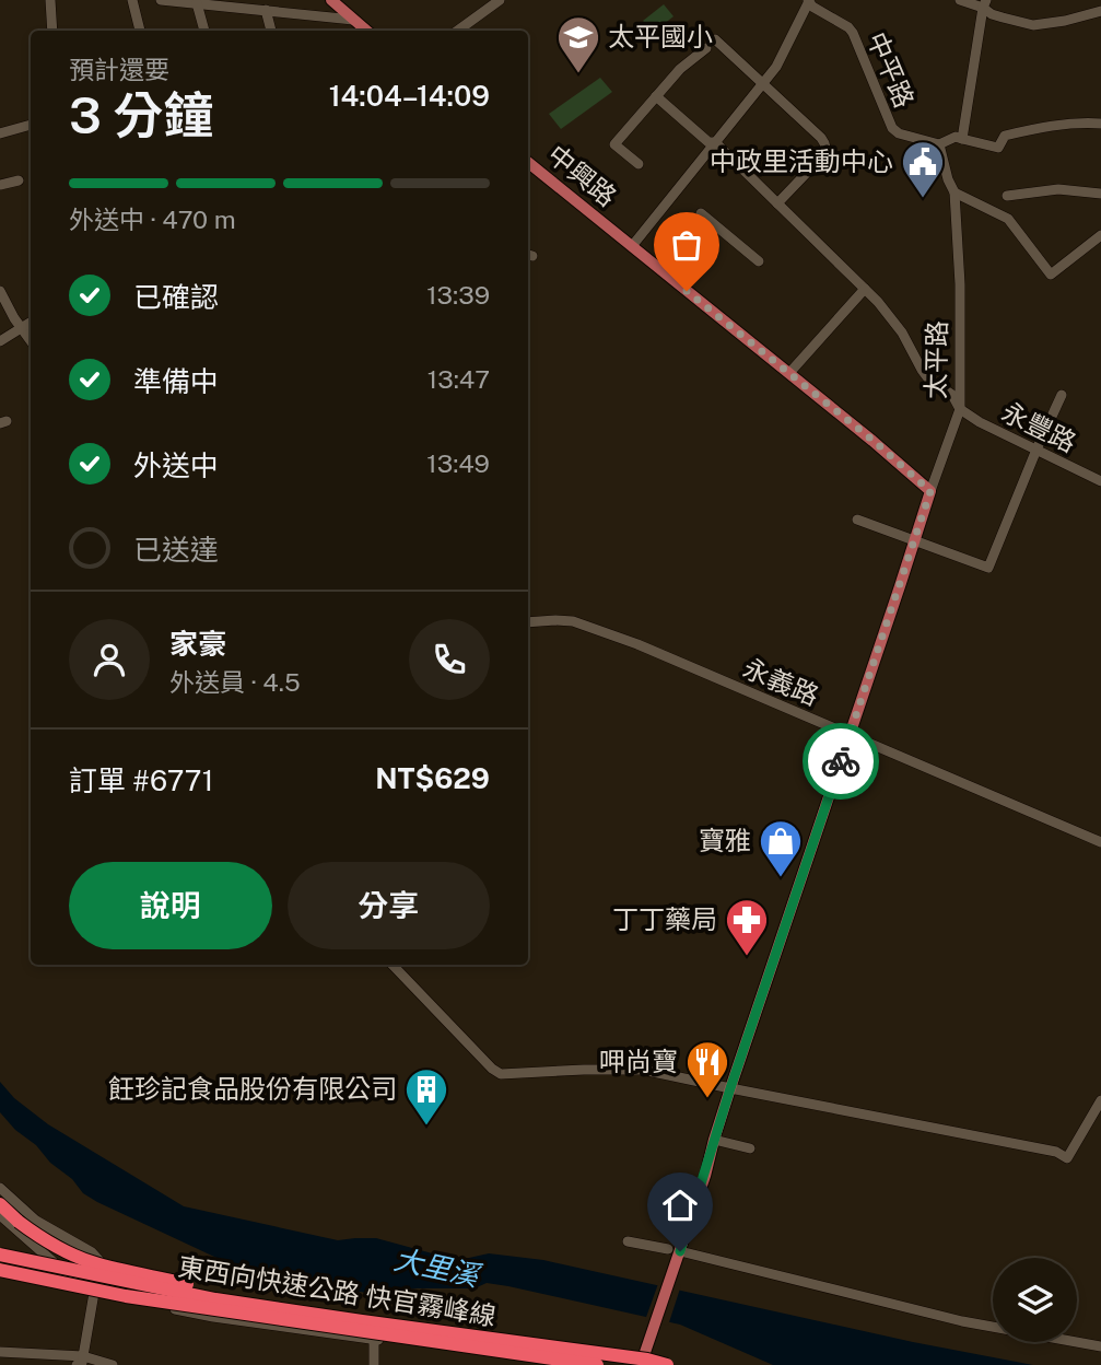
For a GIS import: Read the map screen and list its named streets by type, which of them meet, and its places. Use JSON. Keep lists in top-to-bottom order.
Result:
{
  "streets": {
    "highway": ["東西向快速公路 快官霧峰線"],
    "main road": ["中興路", "太平路"],
    "street": ["中平路", "永豐路", "永義路"]
  },
  "crossings": [
    ["中平路", "太平路"],
    ["中興路", "太平路"],
    ["中興路", "永豐路"],
    ["太平路", "永豐路"],
    ["太平路", "永義路"]
  ],
  "water": ["大里溪"],
  "places": {
    "school or university": ["太平國小"],
    "public building": ["中政里活動中心"],
    "shop": ["寶雅"],
    "pharmacy": ["丁丁藥局"],
    "restaurant": ["呷尚寶"],
    "building": ["飪珍記食品股份有限公司"]
  },
  "page": {
    "heading": ["3 分鐘", "預計還要", "14:04–14:09"],
    "panel": [
      "家豪",
      "外送員 · 4.5",
      "訂單 #6771",
      "NT$629"
    ],
    "bar": "外送中 · 470 m",
    "list": [
      ["已確認", "13:39"],
      ["準備中", "13:47"],
      ["外送中", "13:49"],
      "已送達"
    ],
    "buttons": ["說明", "分享"]
  }
}
